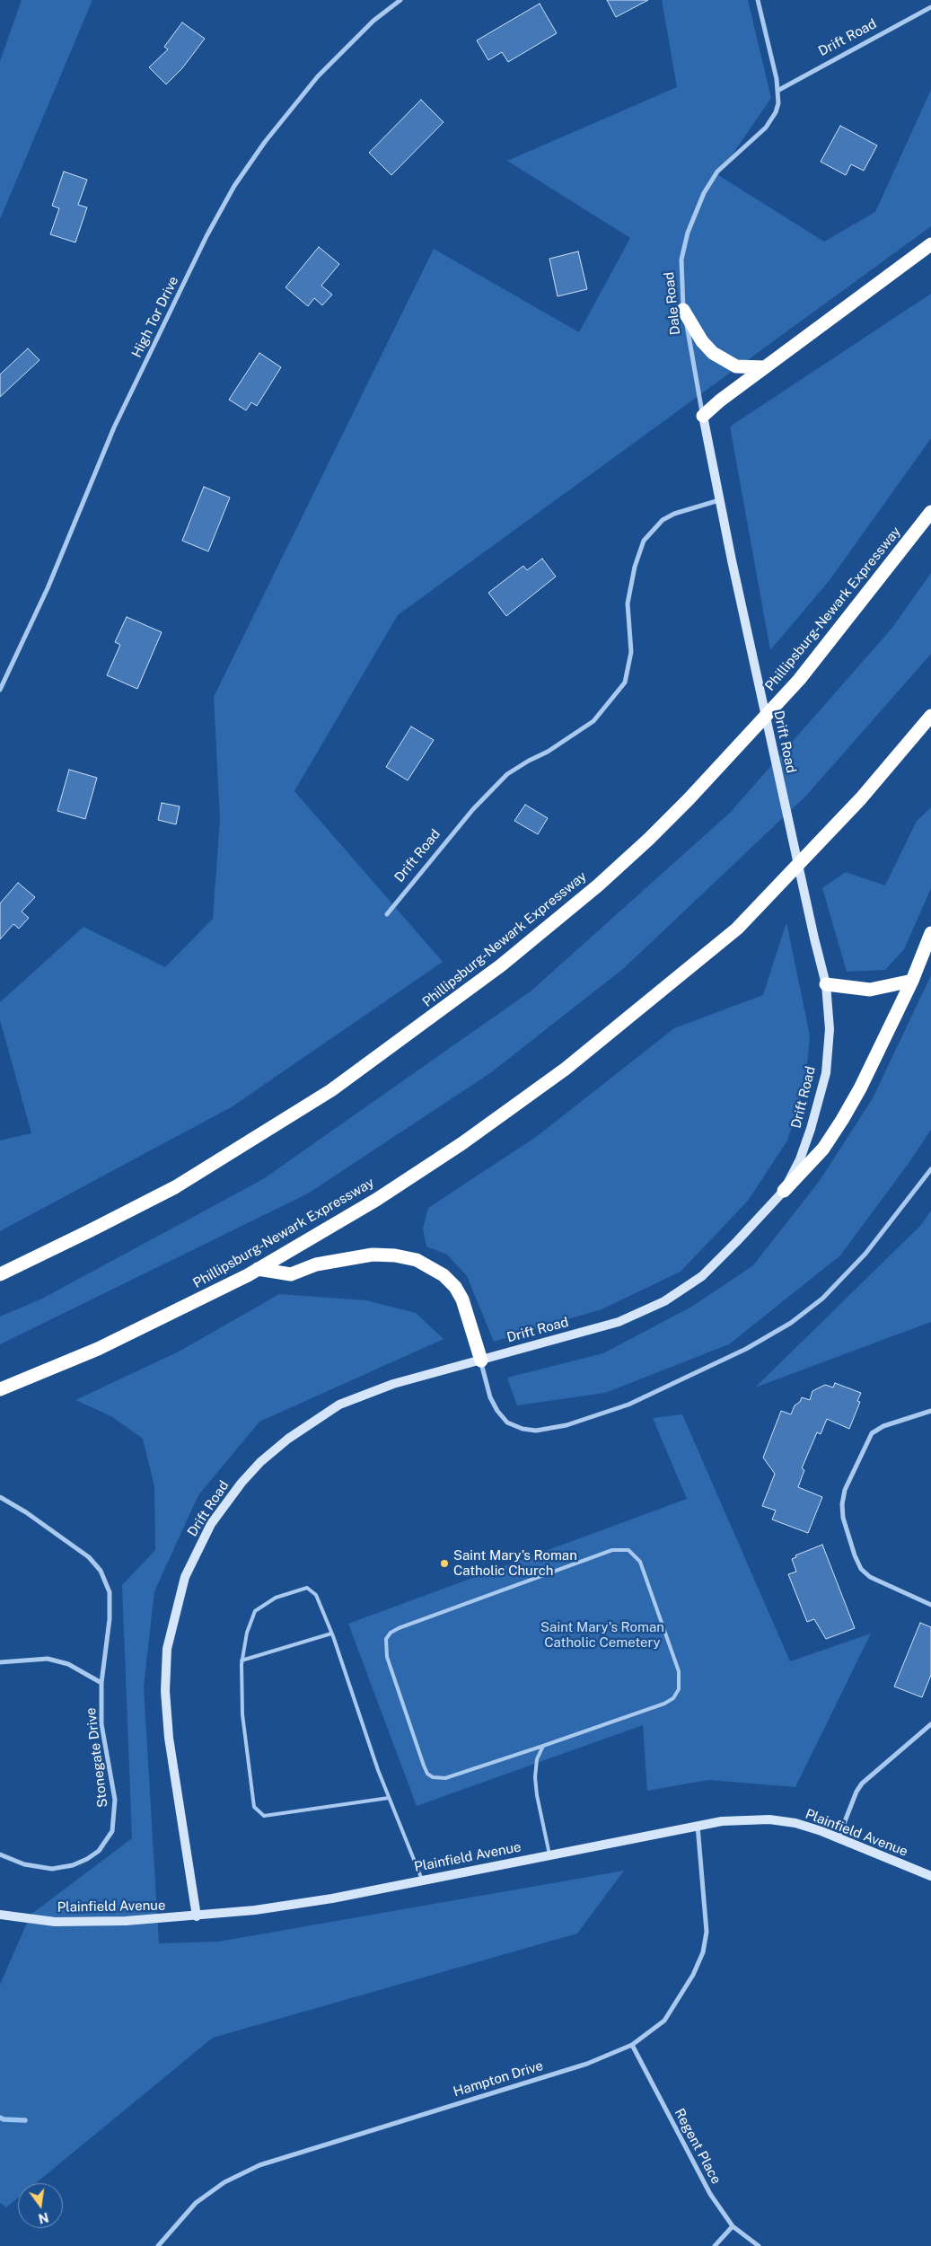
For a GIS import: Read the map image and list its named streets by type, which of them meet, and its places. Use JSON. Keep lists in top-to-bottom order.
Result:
{
  "streets": {
    "highway": ["Phillipsburg-Newark Expressway"],
    "main road": ["Drift Road", "Dale Road", "Plainfield Avenue"],
    "street": [
      "High Tor Drive",
      "Stonegate Drive",
      "Hampton Drive",
      "Regent Place"
    ]
  },
  "crossings": [
    ["Drift Road", "Dale Road"],
    ["Drift Road", "Plainfield Avenue"],
    ["Plainfield Avenue", "Hampton Drive"],
    ["Hampton Drive", "Regent Place"]
  ],
  "parks": ["Saint Mary's Roman Catholic Cemetery"],
  "places": ["Saint Mary's Roman Catholic Church"],
  "north": "bottom"
}
